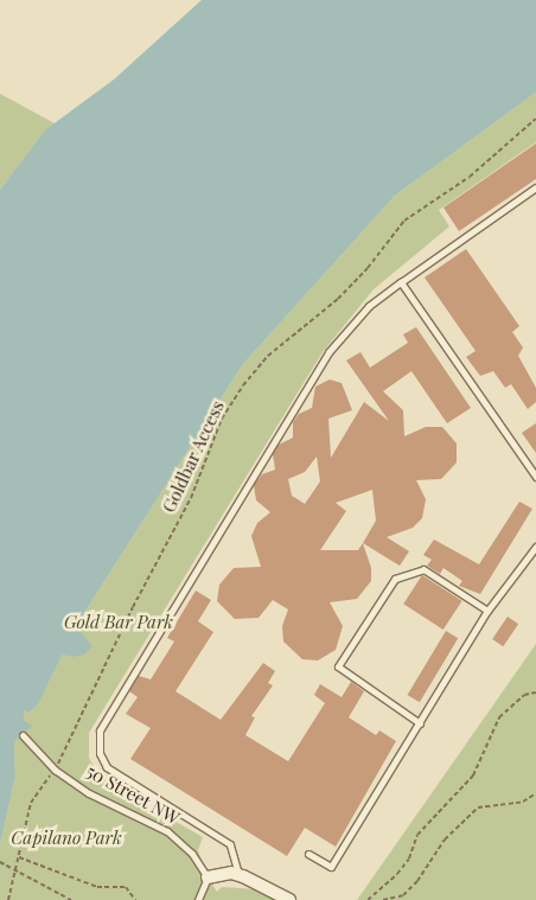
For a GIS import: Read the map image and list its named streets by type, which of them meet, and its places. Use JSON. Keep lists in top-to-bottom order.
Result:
{
  "streets": {
    "lane": ["50 Street NW"],
    "path": ["Goldbar Access"]
  },
  "crossings": [
    ["Goldbar Access", "50 Street NW"]
  ],
  "parks": ["Gold Bar Park", "Capilano Park"]
}
